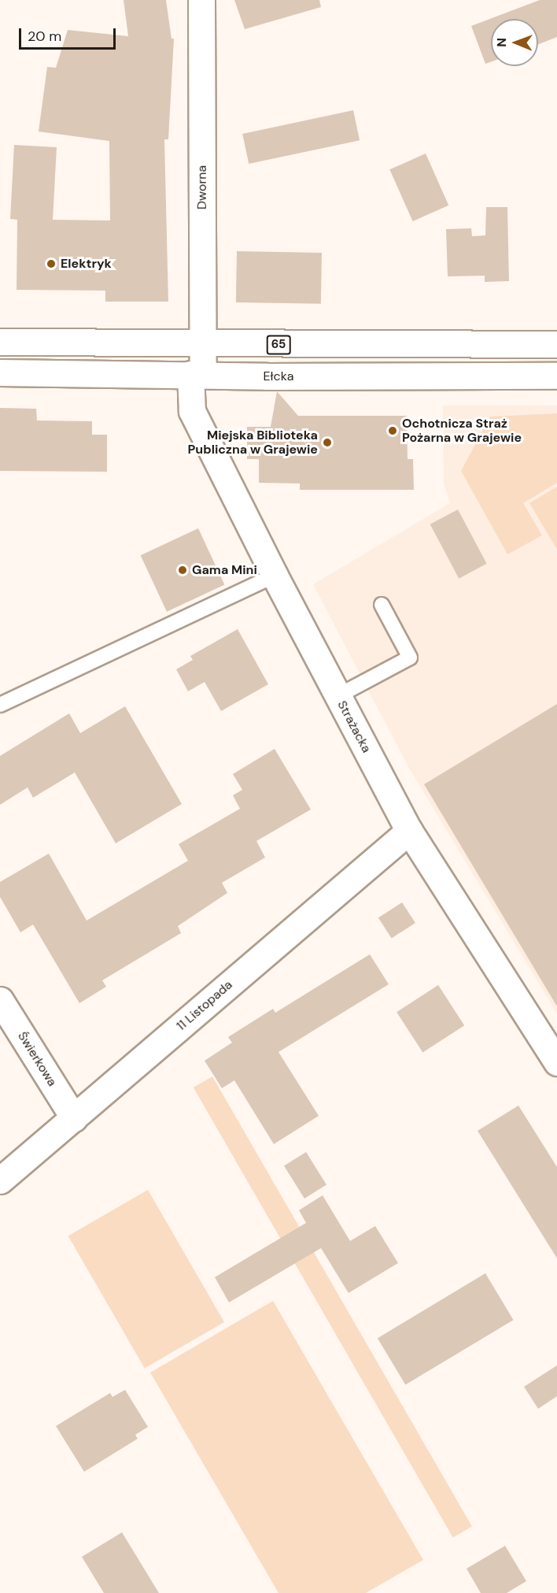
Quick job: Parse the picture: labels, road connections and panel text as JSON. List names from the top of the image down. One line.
{"streets":{"street":["Dworna","65","Ełcka","Strażacka","11 Listopada","Świerkowa"]},"crossings":[["Dworna","65"],["Dworna","Ełcka"],["Dworna","Strażacka"],["Ełcka","Strażacka"],["Strażacka","11 Listopada"],["11 Listopada","Świerkowa"]],"places":["Elektryk","Ochotnicza Straż Pożarna w Grajewie","Miejska Biblioteka Publiczna w Grajewie","Gama Mini"],"scale_bar":"20 m","north":"left"}
